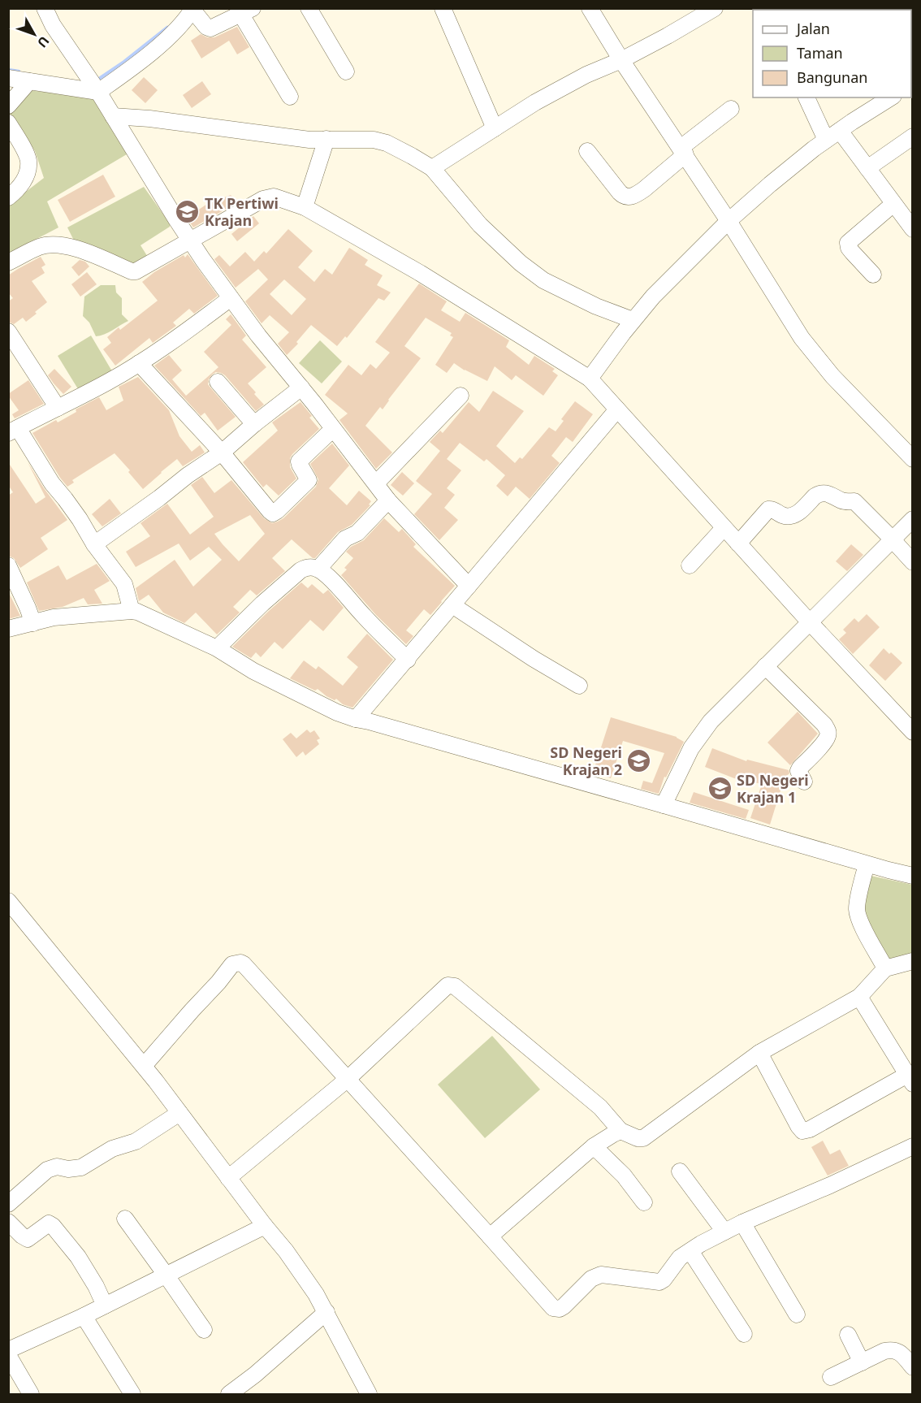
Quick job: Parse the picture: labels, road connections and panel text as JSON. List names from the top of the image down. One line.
{"places":{"school or university":["TK Pertiwi Krajan","SD Negeri Krajan 2","SD Negeri Krajan 1"]},"legend":["Jalan","Taman","Bangunan"],"north":"bottom right"}
